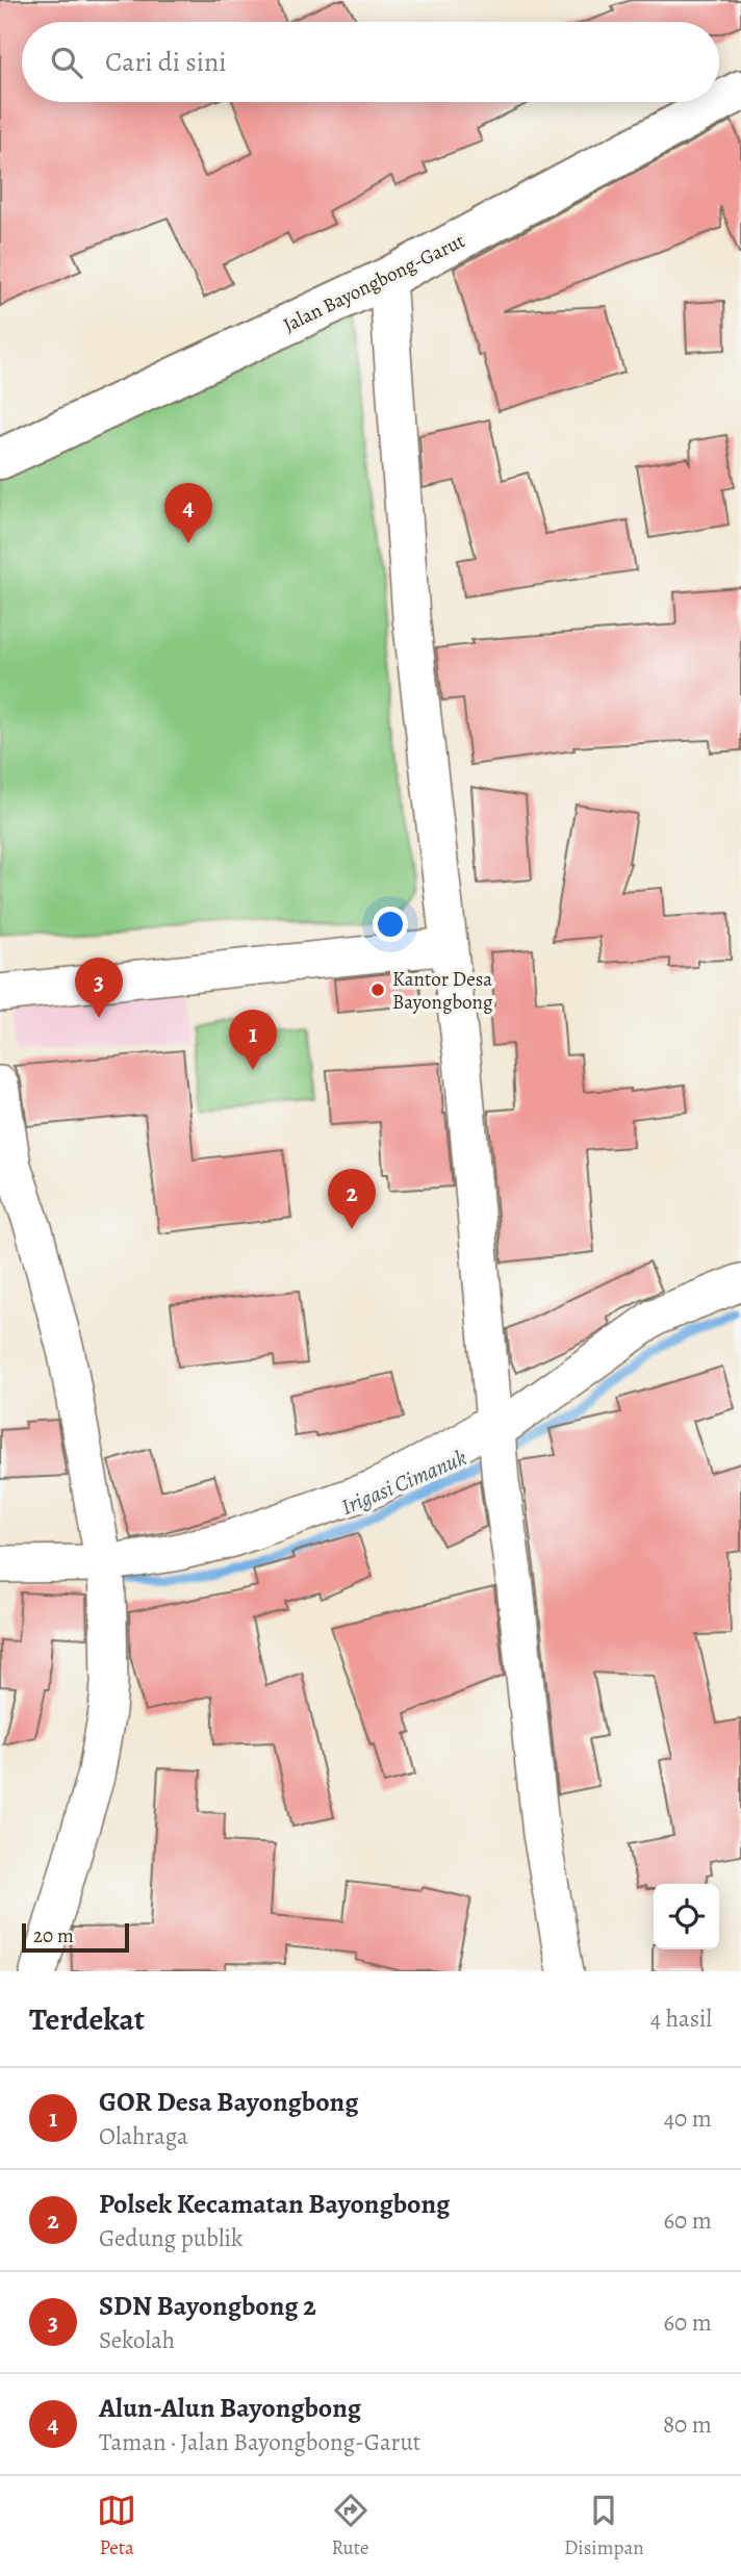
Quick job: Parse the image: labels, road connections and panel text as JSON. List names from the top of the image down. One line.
{"streets":{"main road":["Jalan Bayongbong-Garut"]},"water":["Irigasi Cimanuk"],"places":["Kantor Desa Bayongbong"],"scale_bar":"20 m","page":{"search":"Cari di sini","pins":["4","3","1","2"],"scale":"20 m","heading":["Terdekat","4 hasil"],"list":[{"mark":"1","name":"GOR Desa Bayongbong","note":"Olahraga","value":"40 m"},{"mark":"2","name":"Polsek Kecamatan Bayongbong","note":"Gedung publik","value":"60 m"},{"mark":"3","name":"SDN Bayongbong 2","note":"Sekolah","value":"60 m"},{"mark":"4","name":"Alun-Alun Bayongbong","note":"Taman · Jalan Bayongbong-Garut","value":"80 m"}],"nav":["Peta","Rute","Disimpan"]}}
